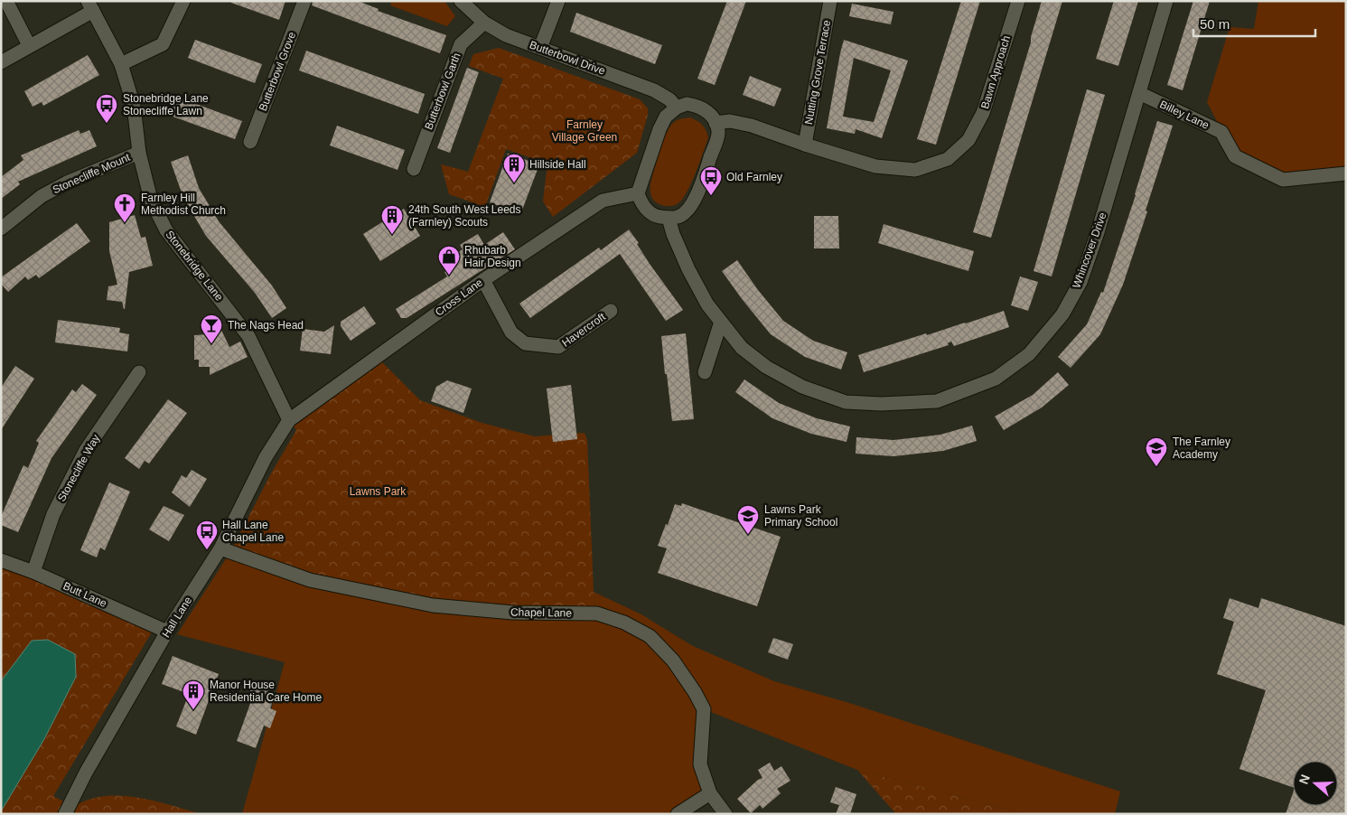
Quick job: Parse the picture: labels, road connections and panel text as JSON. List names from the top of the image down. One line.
{"streets":{"street":["Butterbowl Drive","Butterbowl Grove","Nutting Grove Terrace","Bawn Approach","Butterbowl Garth","Billey Lane","Stonecliffe Mount","Whincover Drive","Stonebridge Lane","Cross Lane","Havercroft","Stonecliffe Way","Butt Lane","Chapel Lane","Hall Lane"]},"crossings":[["Butterbowl Drive","Butterbowl Garth"],["Nutting Grove Terrace","Bawn Approach"],["Billey Lane","Whincover Drive"],["Stonecliffe Mount","Stonebridge Lane"],["Stonebridge Lane","Cross Lane"],["Stonebridge Lane","Hall Lane"],["Cross Lane","Havercroft"],["Cross Lane","Hall Lane"],["Stonecliffe Way","Butt Lane"],["Butt Lane","Hall Lane"],["Chapel Lane","Hall Lane"]],"parks":["Farnley Village Green","Lawns Park"],"places":{"bus stop":["Stonebridge Lane Stonecliffe Lawn","Old Farnley","Hall Lane Chapel Lane"],"building":["Hillside Hall","24th South West Leeds (Farnley) Scouts","Manor House Residential Care Home"],"church":["Farnley Hill Methodist Church"],"shop":["Rhubarb Hair Design"],"bar":["The Nags Head"],"school or university":["The Farnley Academy","Lawns Park Primary School"]},"scale_bar":"50 m","north":"left"}
